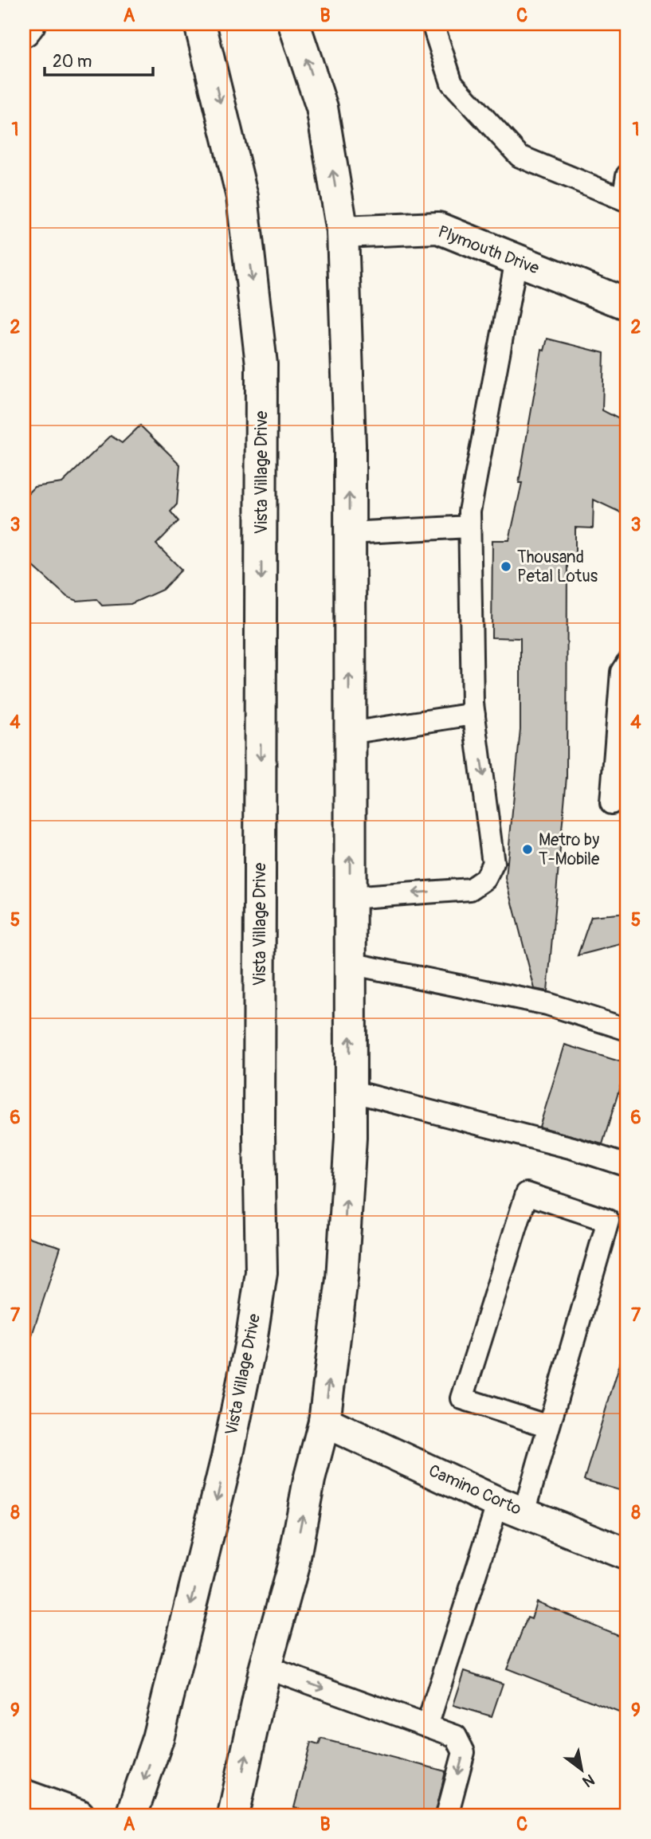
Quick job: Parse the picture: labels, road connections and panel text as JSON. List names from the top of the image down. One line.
{"streets":{"main road":["Plymouth Drive","Vista Village Drive","Camino Corto"]},"places":["Thousand Petal Lotus","Metro by T-Mobile"],"scale_bar":"20 m","north":"bottom right","grid":{"columns":["A","B","C"],"rows":["1","2","3","4","5","6","7","8","9"]}}
